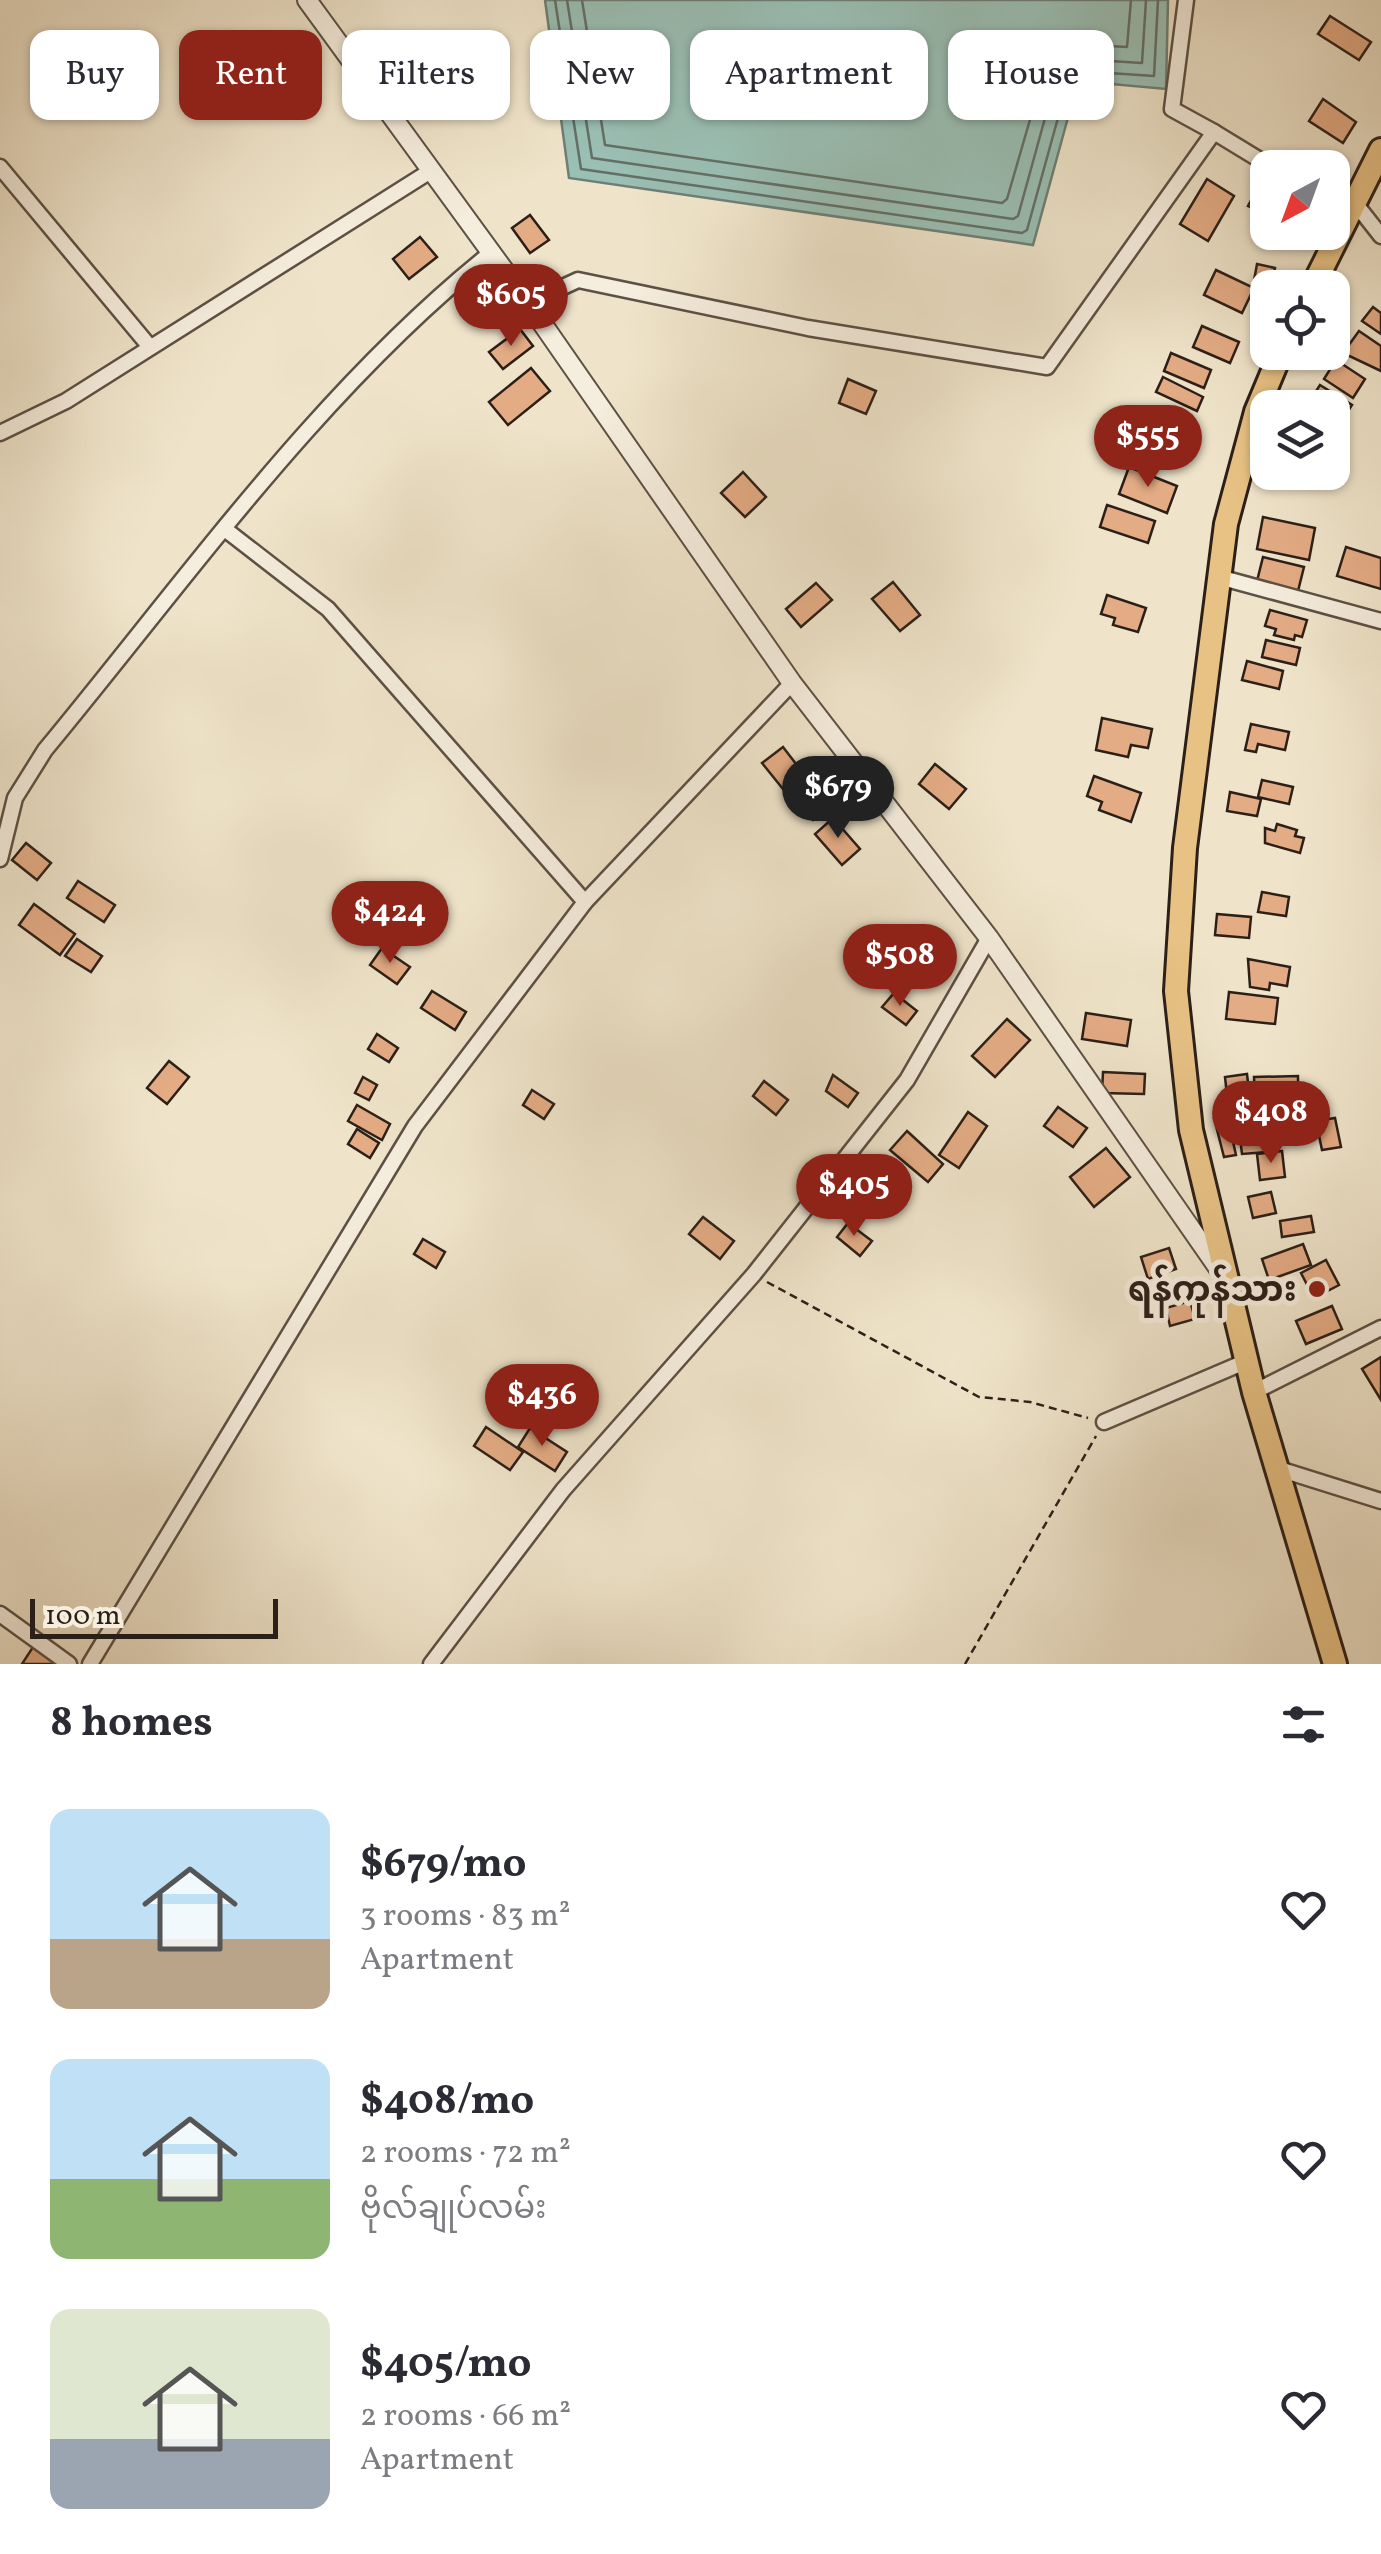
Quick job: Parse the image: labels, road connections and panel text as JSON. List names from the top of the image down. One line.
{"places":["ရန်ကုန်သား"],"scale_bar":"100 m","north":"bottom left","page":{"chip":["Buy","Rent","Filters","New","Apartment","House"],"price":["$605","$555","$679","$424","$508","$408","$405","$436"],"scale":"100 m","heading":"8 homes","list":[{"name":"$679/mo","note":"3 rooms · 83 m² · Apartment"},{"name":"$408/mo","note":"2 rooms · 72 m² · ဗိုလ်ချုပ်လမ်း"},{"name":"$405/mo","note":"2 rooms · 66 m² · Apartment"}]}}
